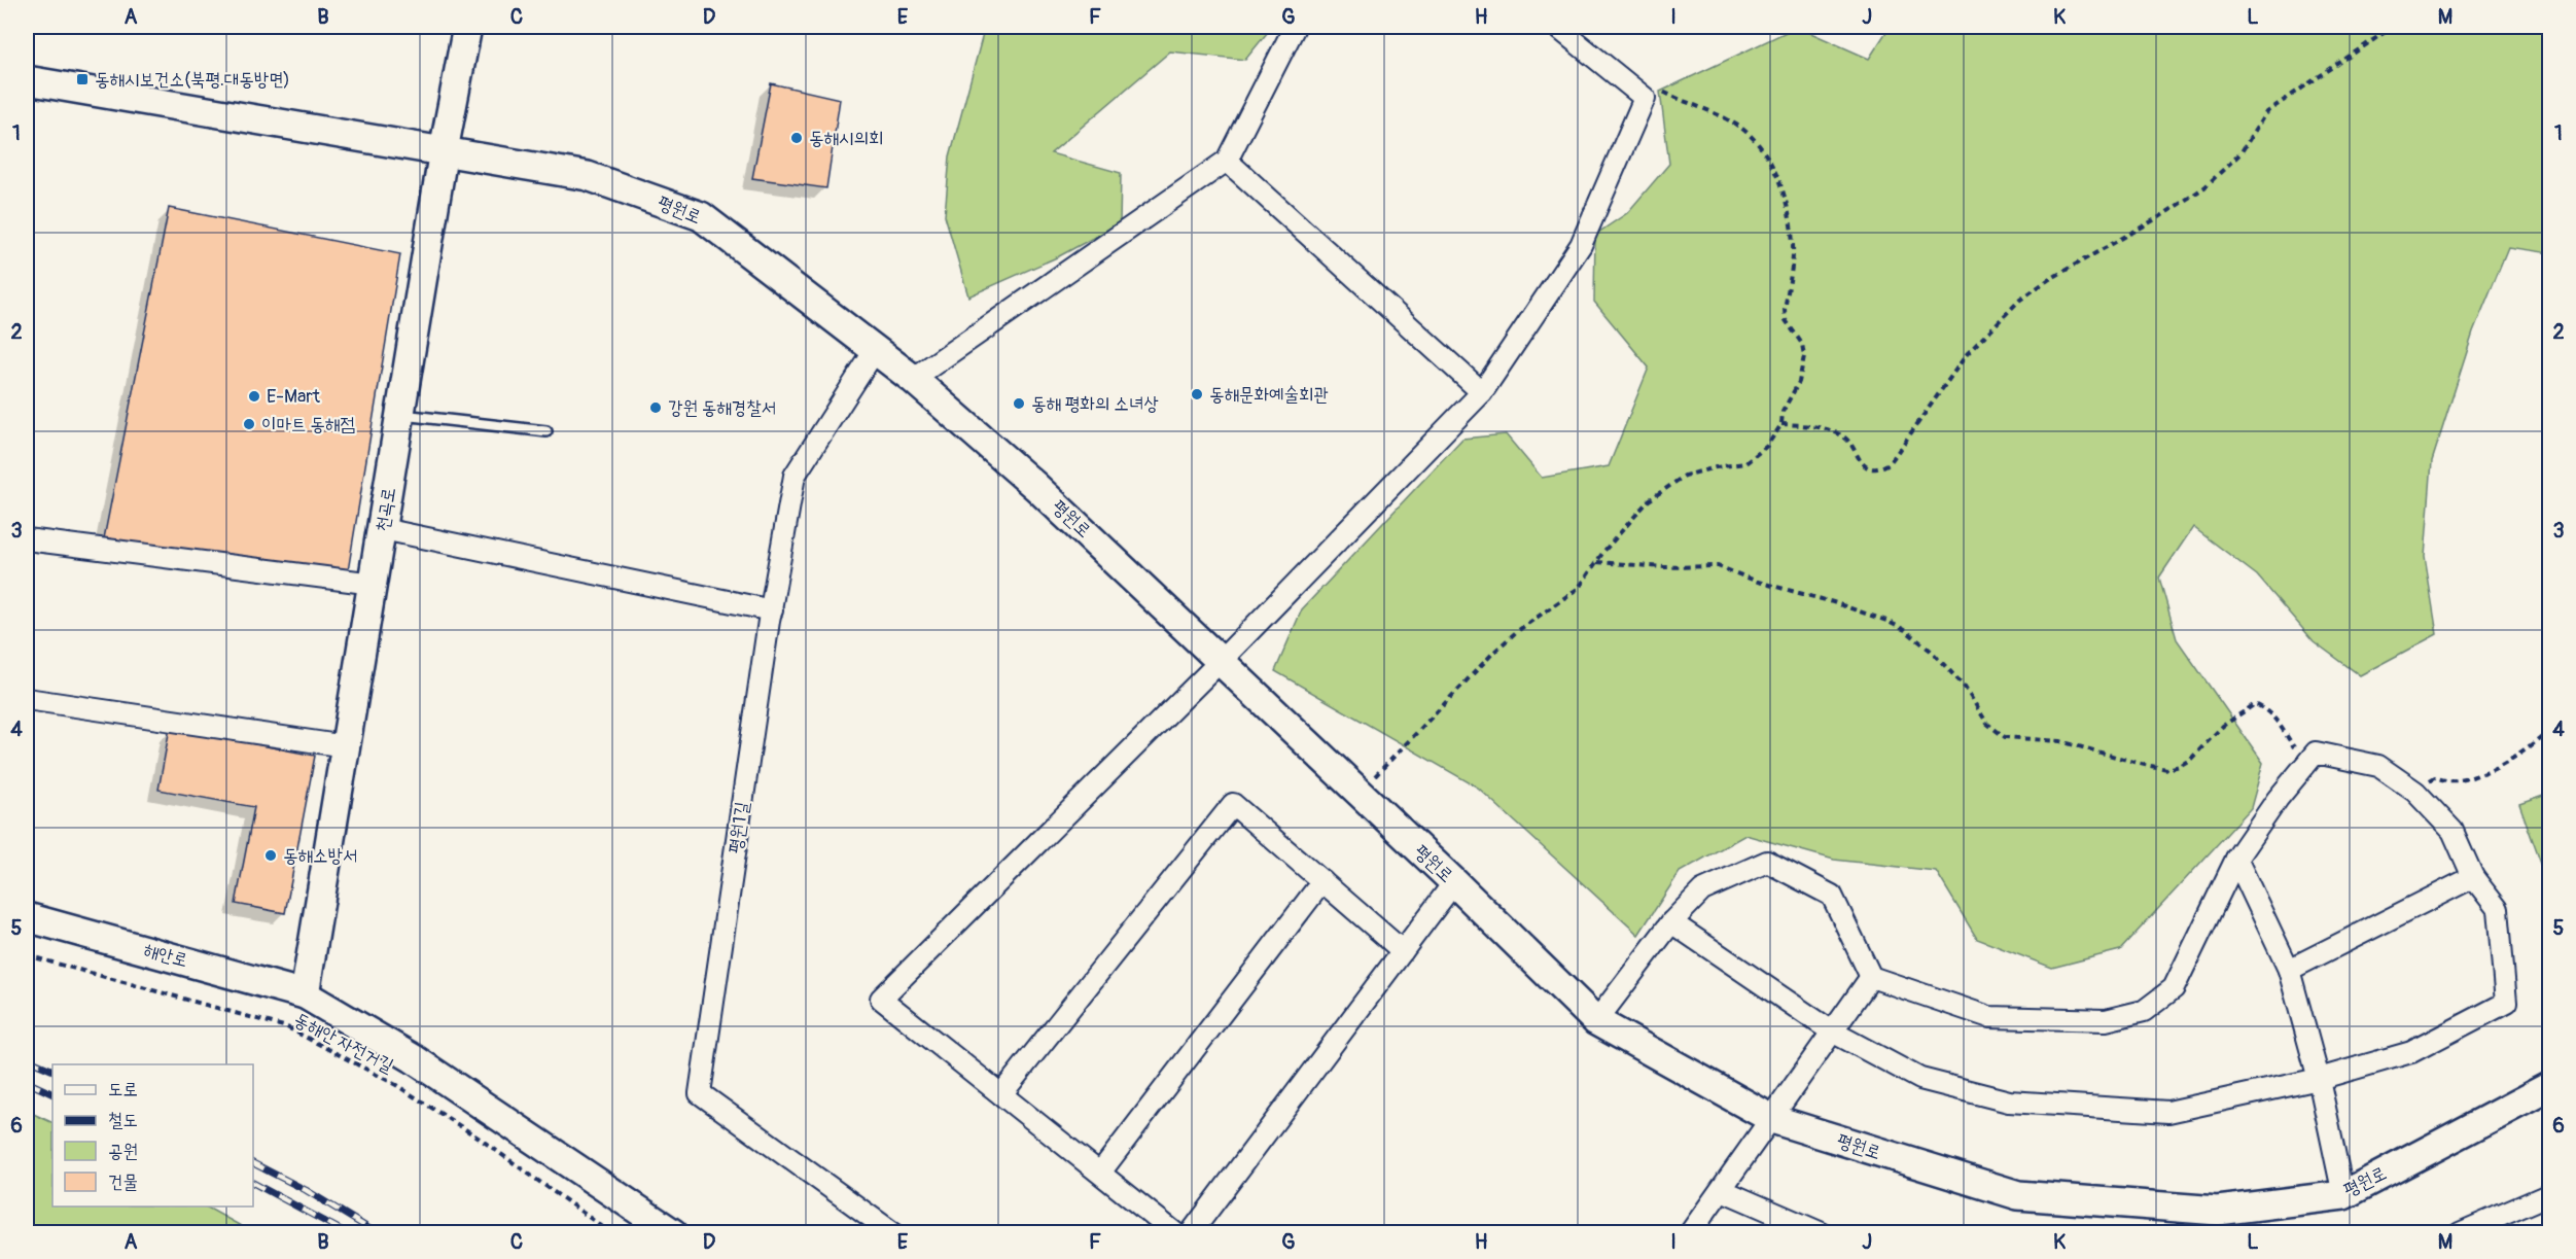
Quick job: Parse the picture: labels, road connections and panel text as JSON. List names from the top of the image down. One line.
{"streets":{"street":["평원로","천곡로","평원1길","해안로"],"path":["동해안 자전거길"]},"crossings":[["평원로","천곡로"],["평원로","평원1길"],["천곡로","해안로"]],"places":{"transit":["동해시보건소(북평.대동방면)"],"other":["동해시의회","동해문화예술회관","E-Mart","동해 평화의 소녀상","강원 동해경찰서","이마트 동해점","동해소방서"]},"legend":["도로","철도","공원","건물"],"grid":{"columns":["A","B","C","D","E","F","G","H","I","J","K","L","M"],"rows":["1","2","3","4","5","6"]}}
